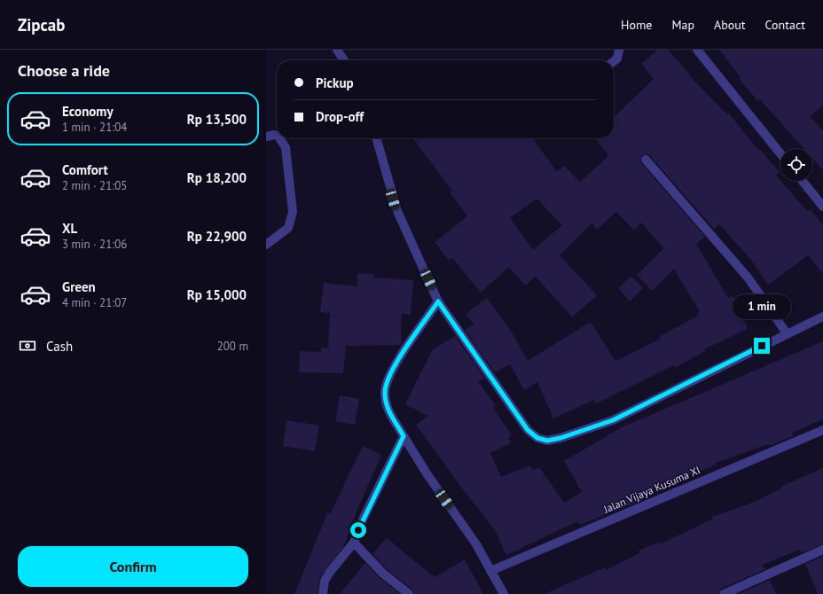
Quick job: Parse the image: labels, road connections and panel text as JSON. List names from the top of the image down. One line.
{"streets":{"street":["Jalan Vijaya Kusuma XI"]},"page":{"header":"Zipcab","nav":["Home","Map","About","Contact"],"heading":"Choose a ride","banner":["Pickup","Drop-off"],"list":[{"name":"Economy","note":"1 min · 21:04","value":"Rp 13,500"},{"name":"Comfort","note":"2 min · 21:05","value":"Rp 18,200"},{"name":"XL","note":"3 min · 21:06","value":"Rp 22,900"},{"name":"Green","note":"4 min · 21:07","value":"Rp 15,000"}],"bubble":"1 min","pay":["Cash","200 m"],"buttons":"Confirm"}}
